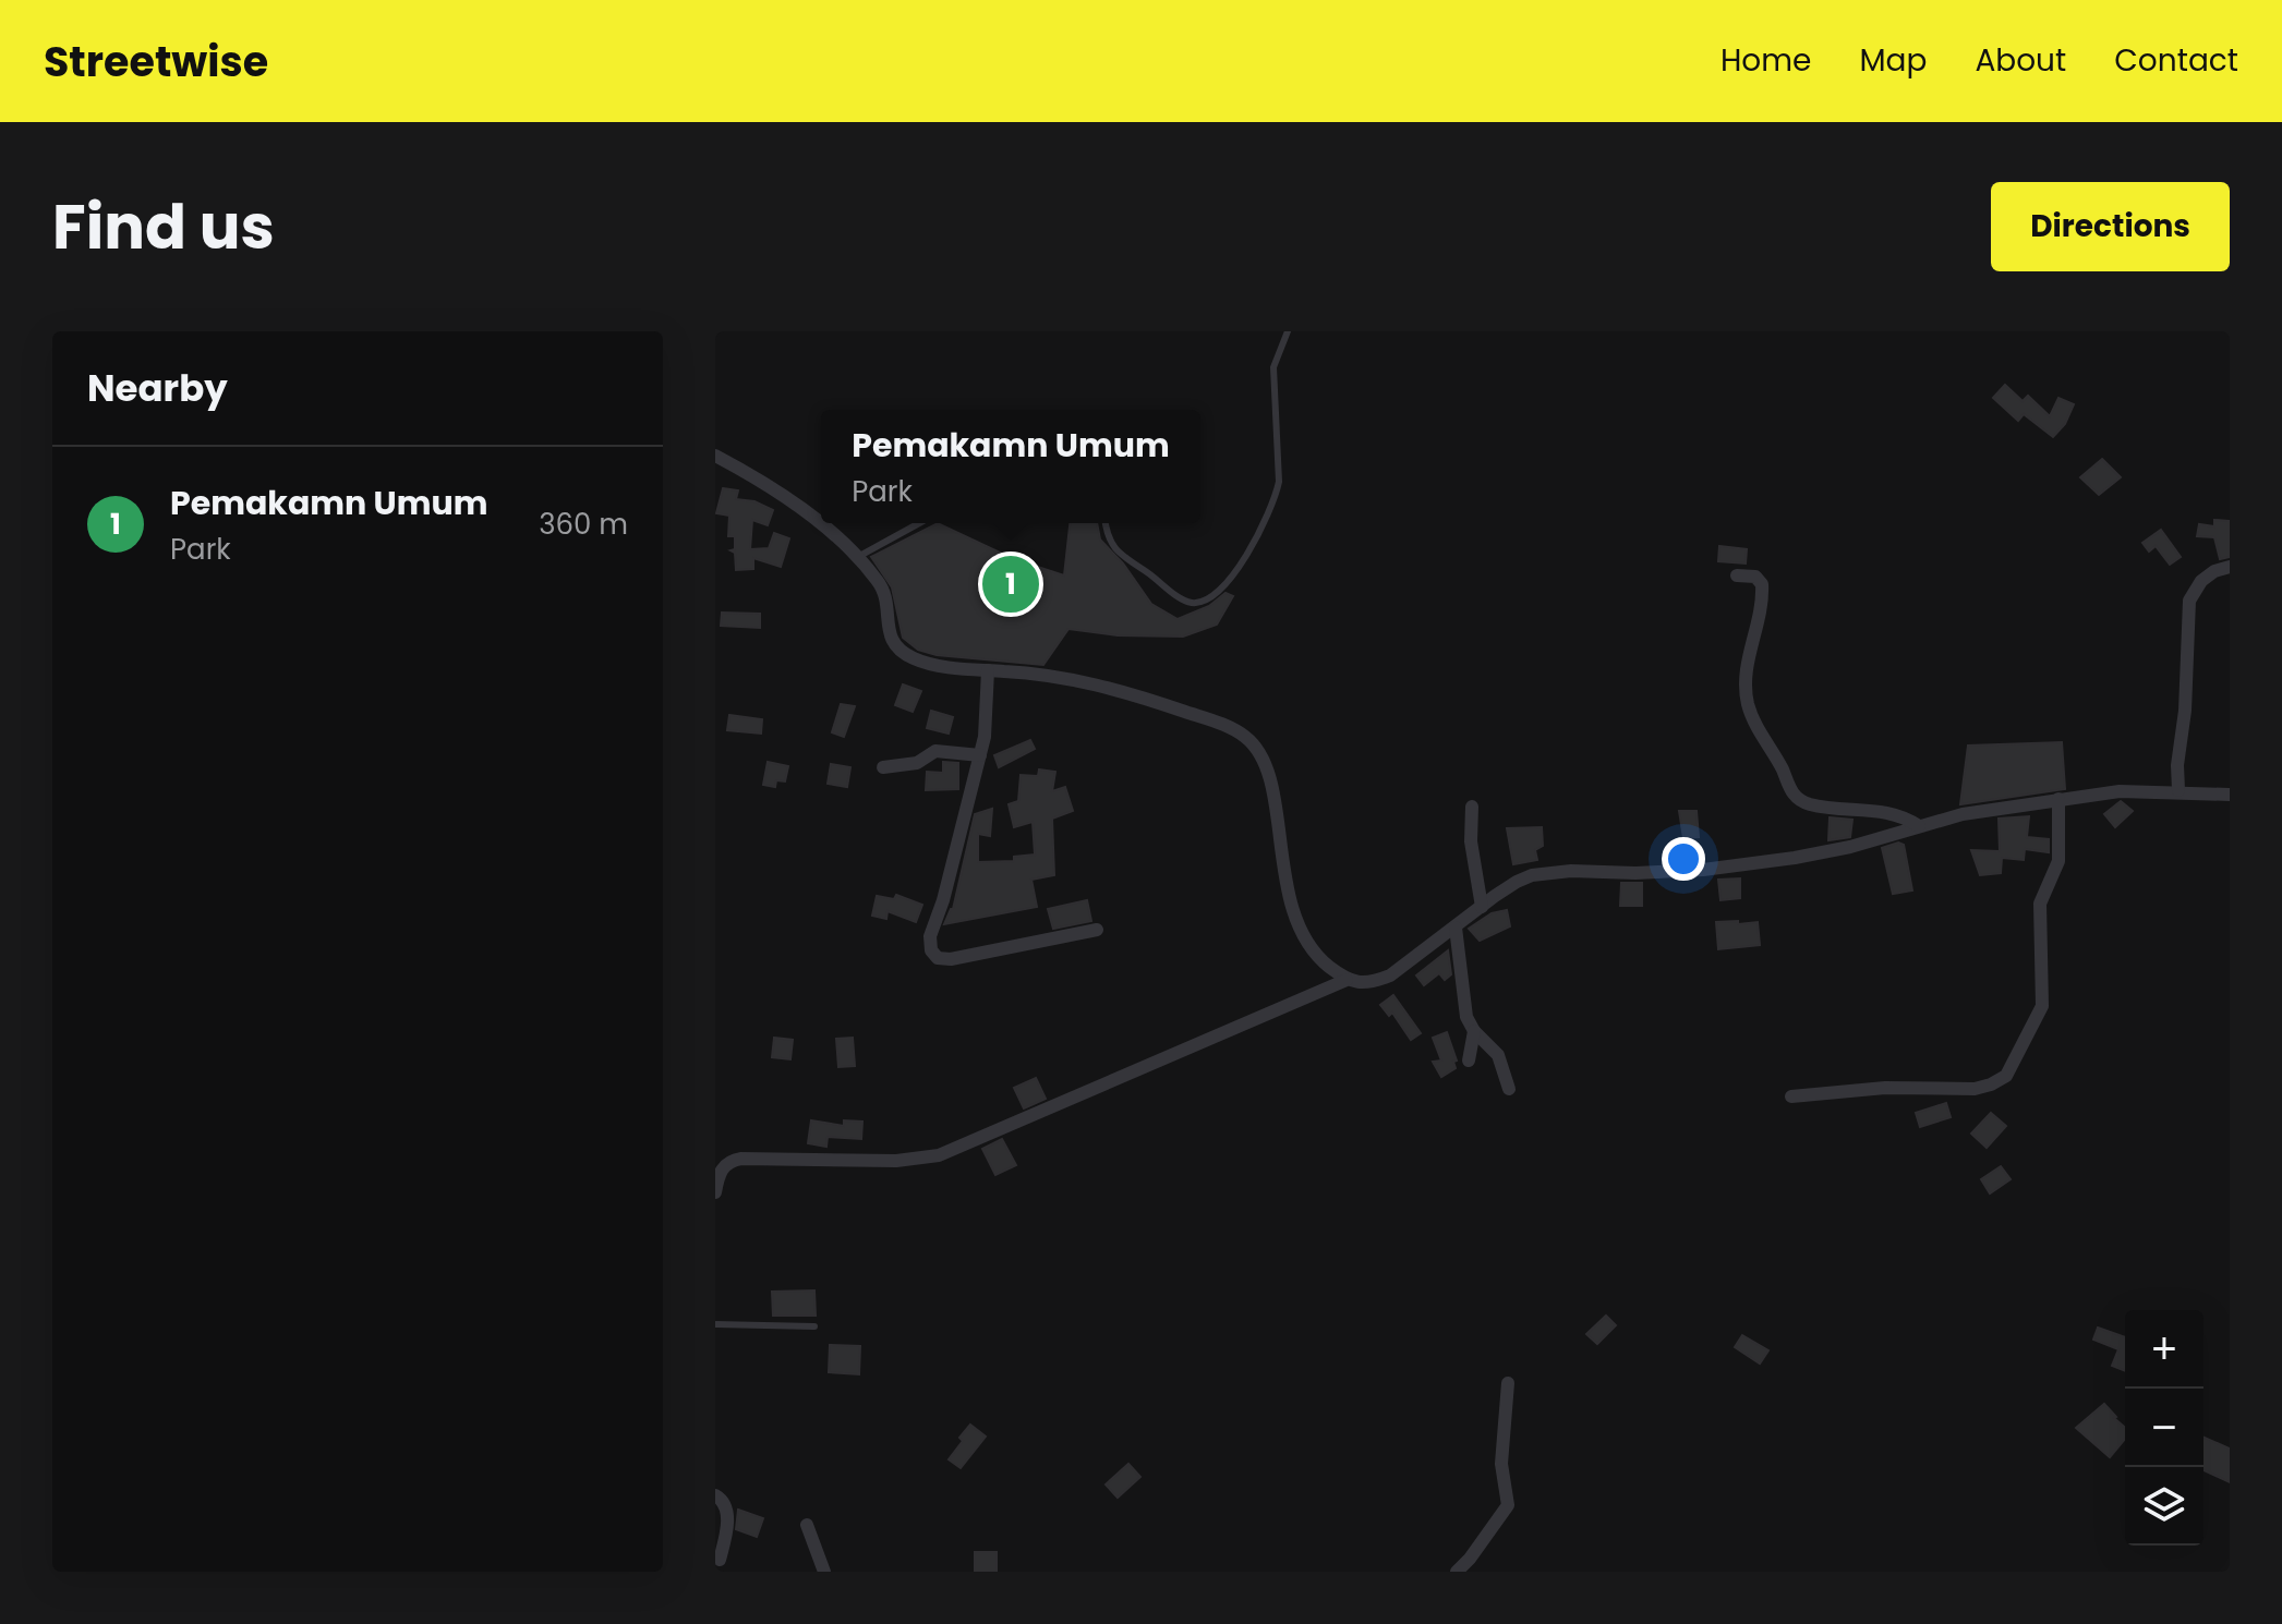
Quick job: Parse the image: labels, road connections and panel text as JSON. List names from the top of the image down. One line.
{"page":{"header":"Streetwise","nav":["Home","Map","About","Contact"],"title":"Find us","buttons":"Directions","heading":"Nearby","popup":["Pemakamn Umum","Park"],"list":[{"mark":"1","name":"Pemakamn Umum","note":"Park","value":"360 m"}],"pins":"1","map_buttons":["+","−"]}}
